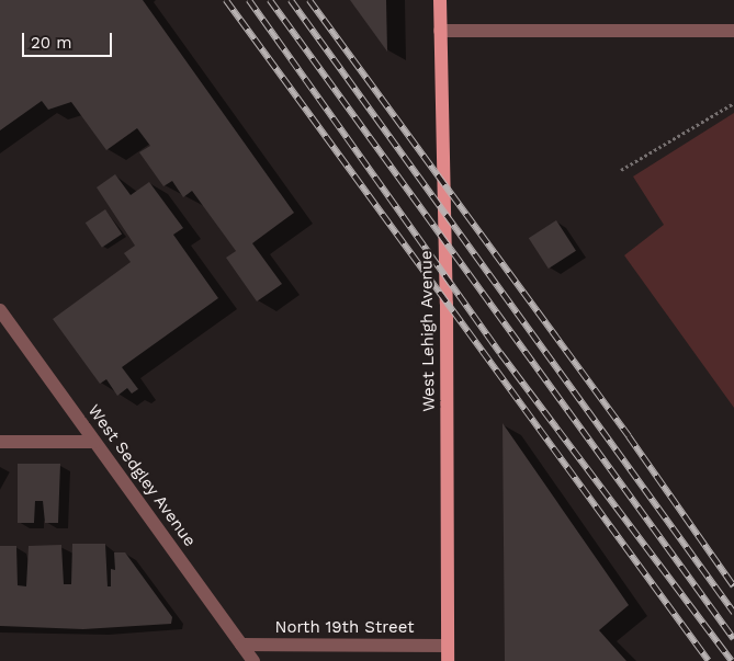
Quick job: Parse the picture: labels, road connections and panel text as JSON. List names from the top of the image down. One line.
{"streets":{"main road":["West Lehigh Avenue"],"street":["West Sedgley Avenue","North 19th Street"]},"crossings":[["West Lehigh Avenue","North 19th Street"],["West Sedgley Avenue","North 19th Street"]],"scale_bar":"20 m"}
